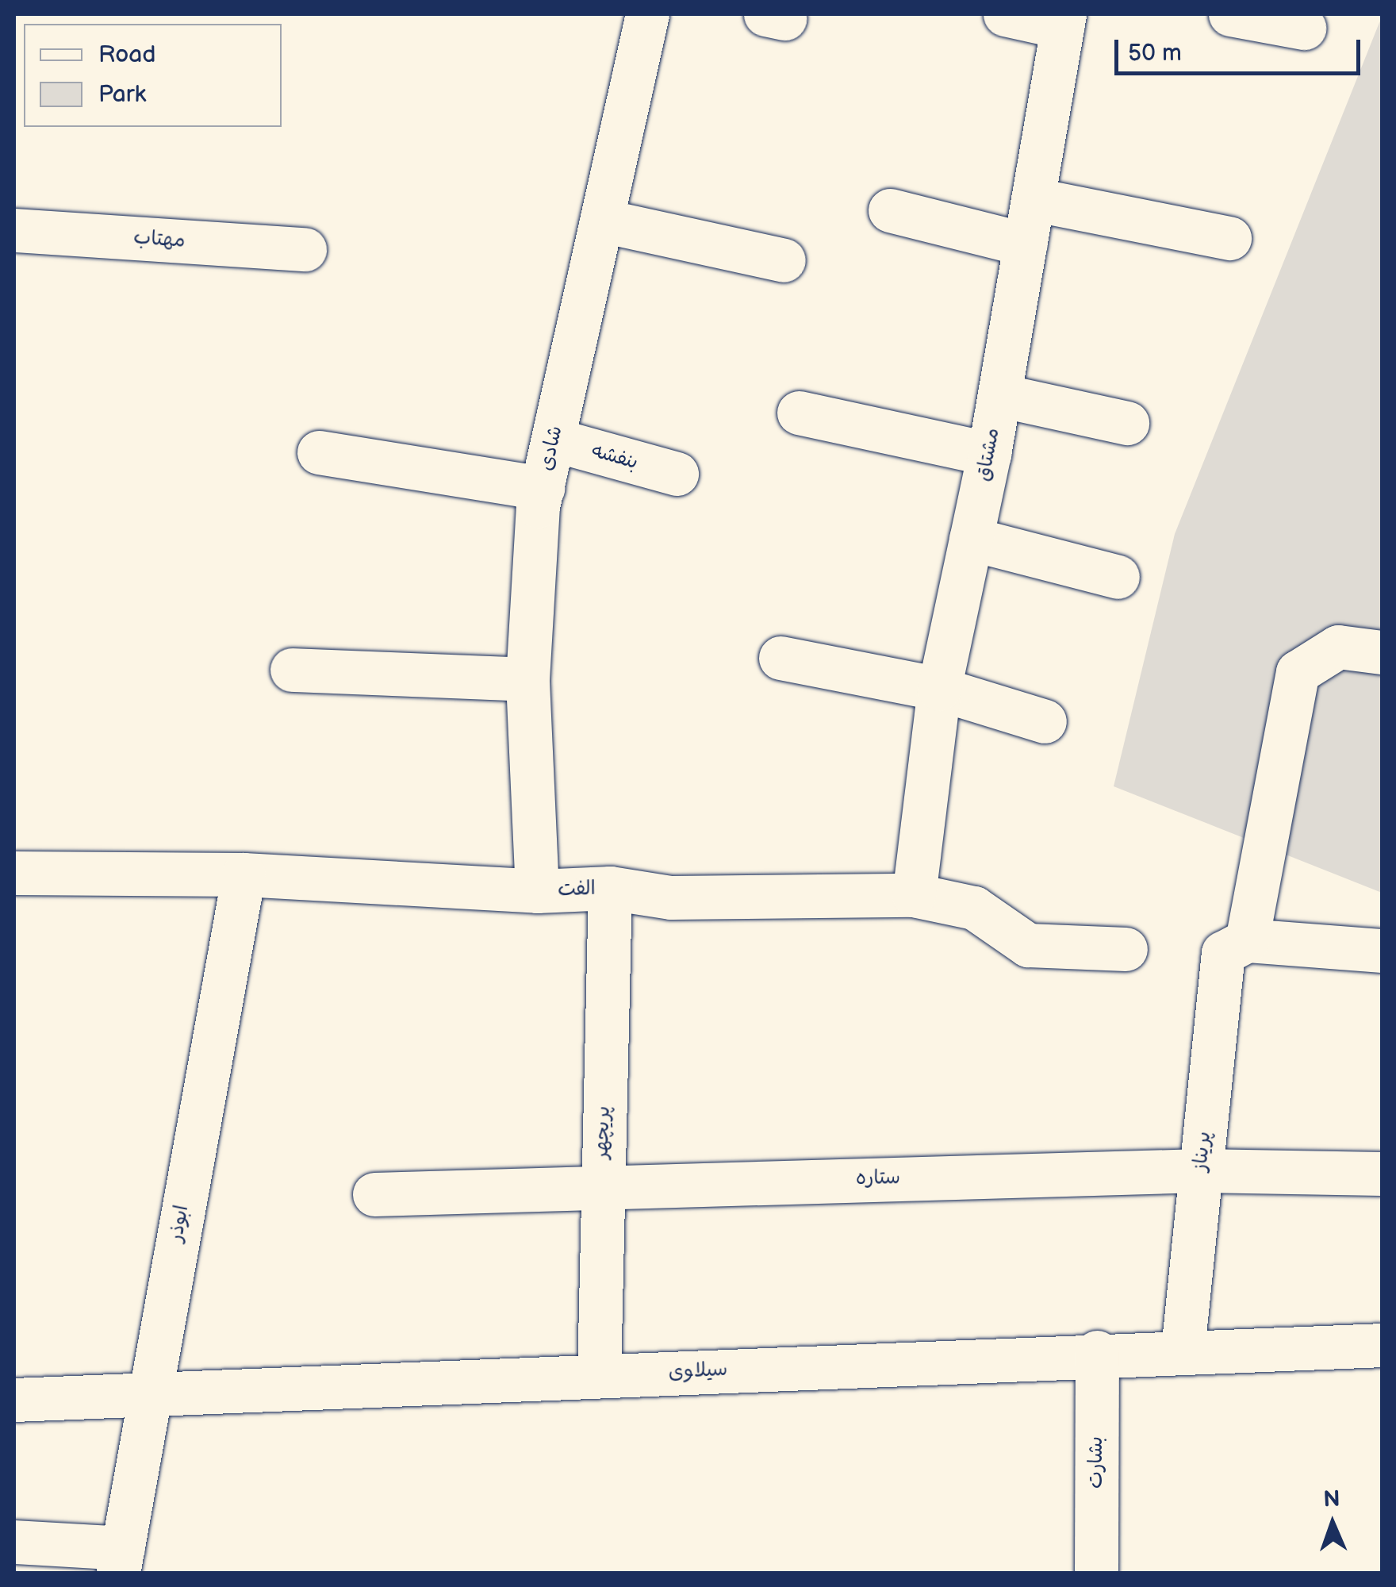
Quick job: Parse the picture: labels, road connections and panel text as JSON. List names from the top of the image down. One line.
{"streets":{"street":["مهتاب","شادی","مشتاق","بنفشه","الفت","پریچهر","پریناز","ستاره","ابوذر","سیلاوی","بشارت"]},"crossings":[["شادی","بنفشه"],["شادی","الفت"],["مشتاق","الفت"],["الفت","پریچهر"],["الفت","ابوذر"],["پریچهر","ستاره"],["پریچهر","سیلاوی"],["پریناز","ستاره"],["پریناز","سیلاوی"],["ابوذر","سیلاوی"],["سیلاوی","بشارت"]],"legend":["Road","Park"],"scale_bar":"50 m","north":"top"}
